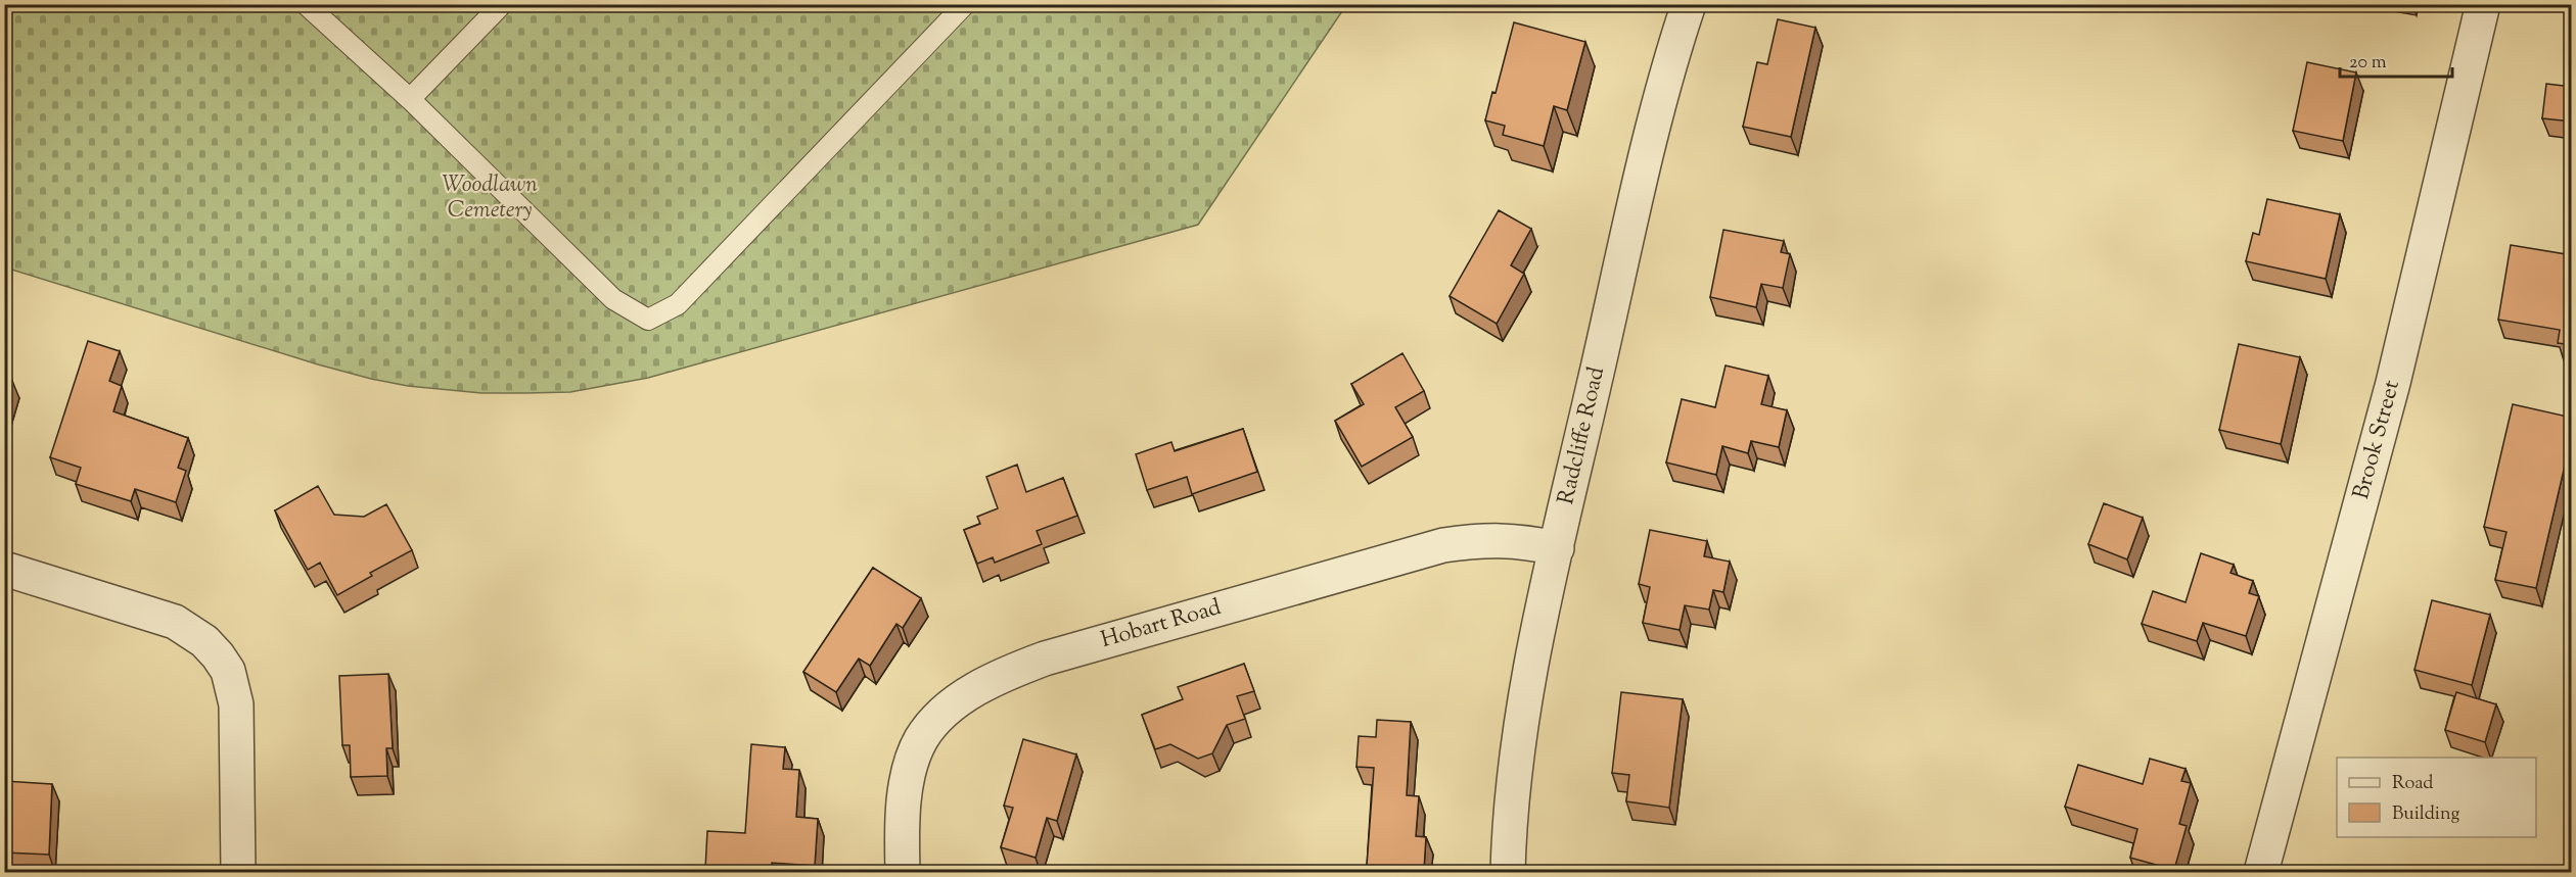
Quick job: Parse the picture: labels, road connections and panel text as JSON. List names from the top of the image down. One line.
{"streets":{"street":["Radcliffe Road","Brook Street","Hobart Road"]},"crossings":[["Radcliffe Road","Hobart Road"]],"parks":["Woodlawn Cemetery"],"legend":["Road","Building"],"scale_bar":"20 m"}
